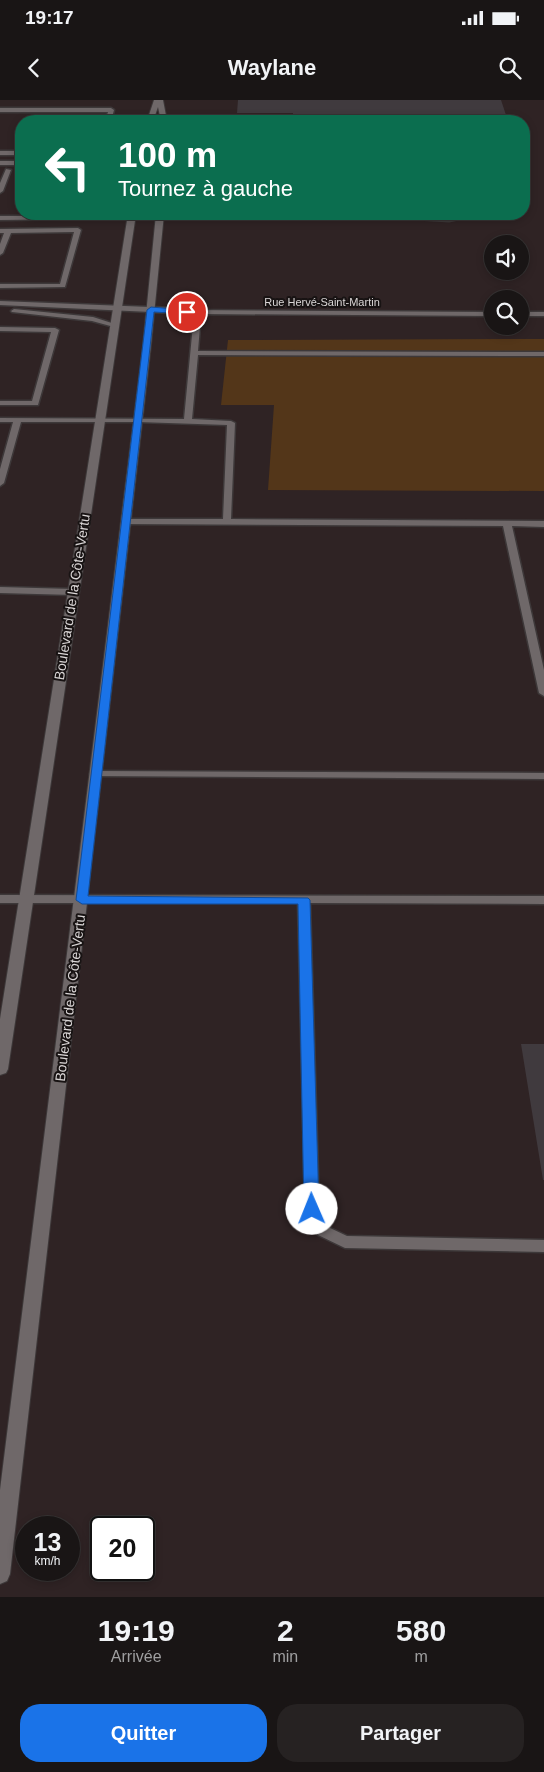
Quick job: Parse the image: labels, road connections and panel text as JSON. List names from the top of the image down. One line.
{"streets":{"street":["Boulevard de la Côte-Vertu"],"lane":["Rue Hervé-Saint-Martin"]},"crossings":[["Rue Hervé-Saint-Martin","Boulevard de la Côte-Vertu"]],"page":{"status":"19:17","header":"Waylane","turn":["100 m","Tournez à gauche"],"speed":"13 km/h","limit":"20","eta":["19:19","Arrivée","2","min","580","m"],"buttons":["Quitter","Partager"]}}
